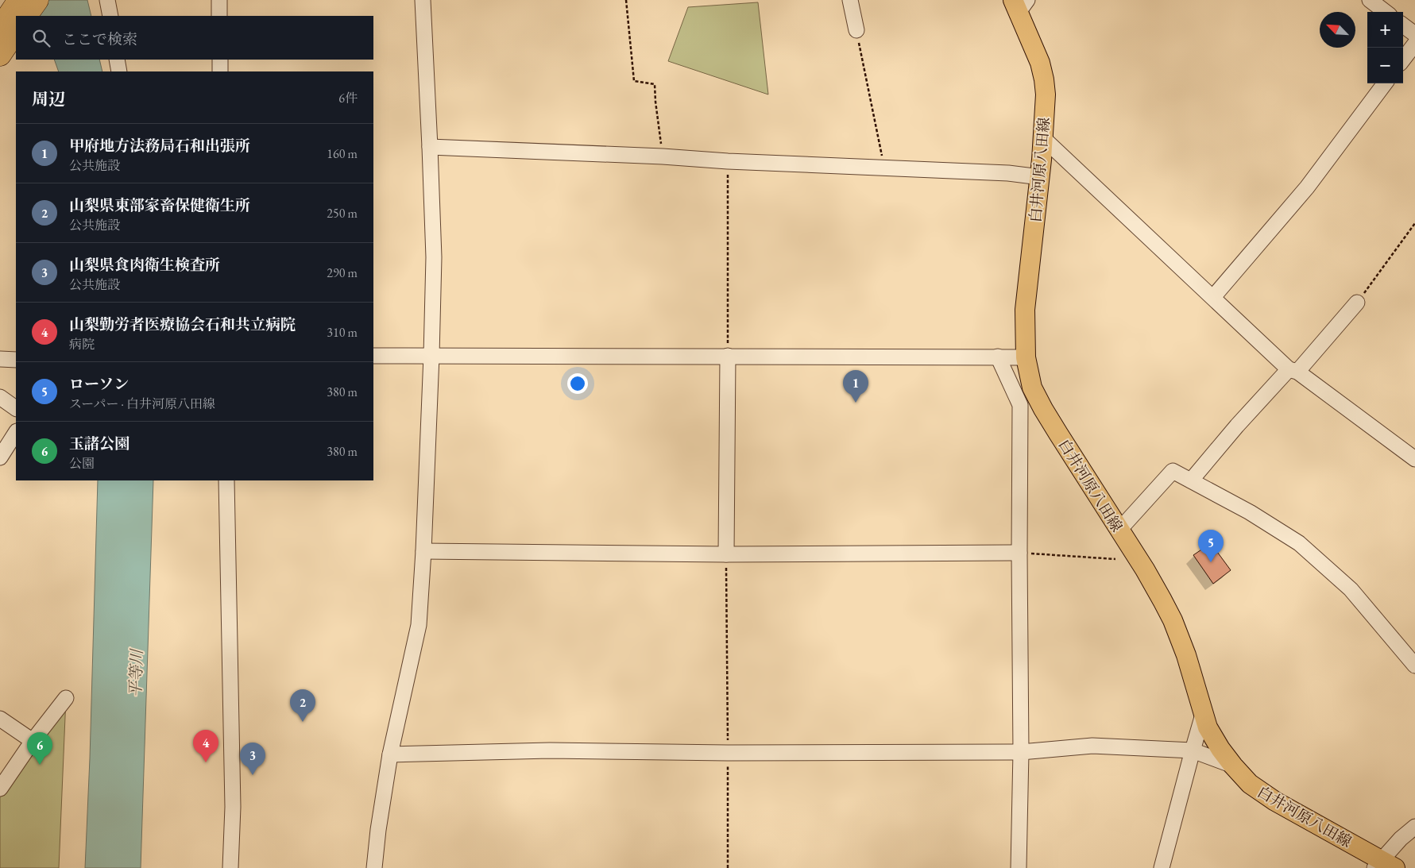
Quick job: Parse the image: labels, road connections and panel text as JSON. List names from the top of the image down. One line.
{"streets":{"main road":["白井河原八田線"]},"water":["平等川"],"north":"top left","page":{"map_buttons":["+","−"],"search":"ここで検索","heading":["周辺","6件"],"list":[{"mark":"1","name":"甲府地方法務局石和出張所","note":"公共施設","value":"160 m"},{"mark":"2","name":"山梨県東部家畜保健衛生所","note":"公共施設","value":"250 m"},{"mark":"3","name":"山梨県食肉衛生検査所","note":"公共施設","value":"290 m"},{"mark":"4","name":"山梨勤労者医療協会石和共立病院","note":"病院","value":"310 m"},{"mark":"5","name":"ローソン","note":"スーパー · 白井河原八田線","value":"380 m"},{"mark":"6","name":"玉諸公園","note":"公園","value":"380 m"}],"pins":["1","5","2","4","6","3"]}}
